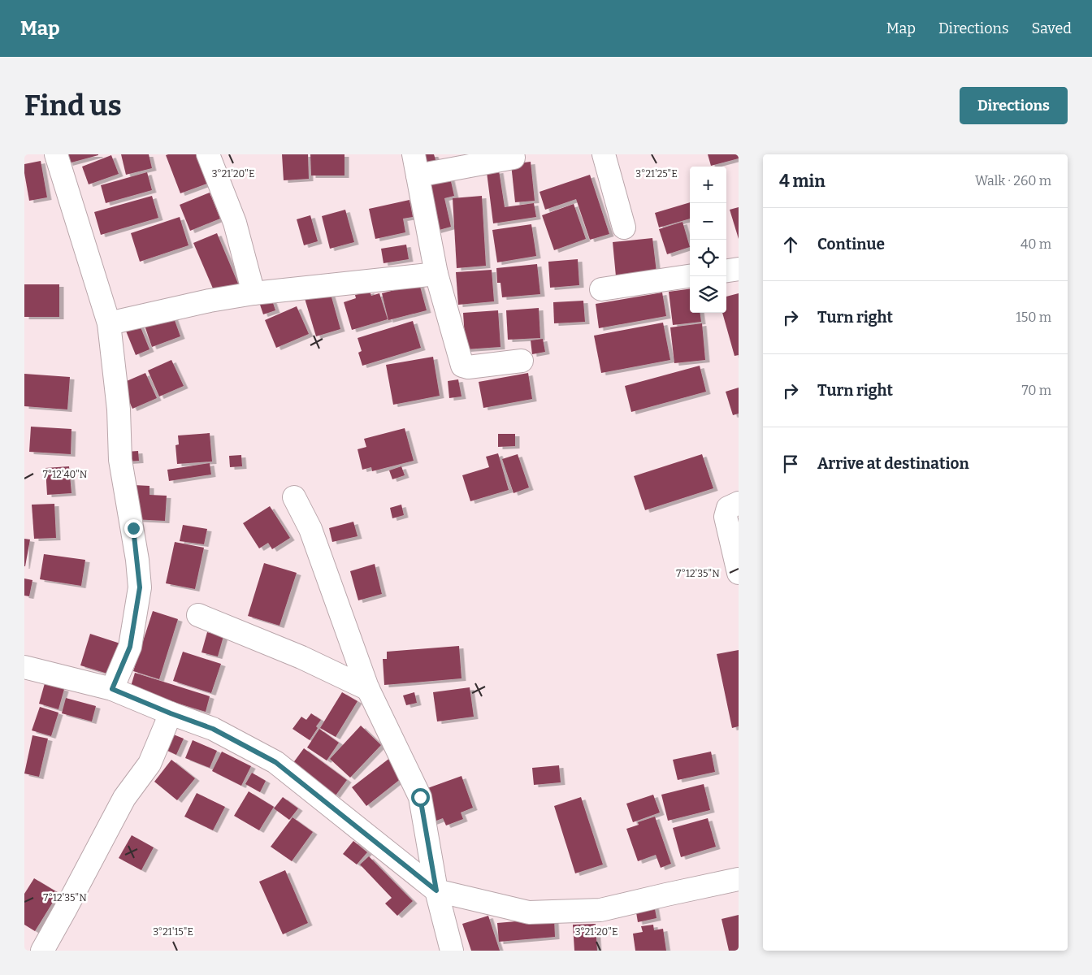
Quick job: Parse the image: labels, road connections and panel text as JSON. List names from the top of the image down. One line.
{"page":{"header":"Map","nav":["Map","Directions","Saved"],"buttons":"Directions","title":"Find us","heading":["4 min","Walk · 260 m"],"map_buttons":["+","−"],"list":[["Continue","40 m"],["Turn right","150 m"],["Turn right","70 m"],"Arrive at destination"]},"coordinates":["3°21'20\"E","3°21'25\"E","7°12'40\"N","7°12'35\"N","3°21'15\"E"]}
